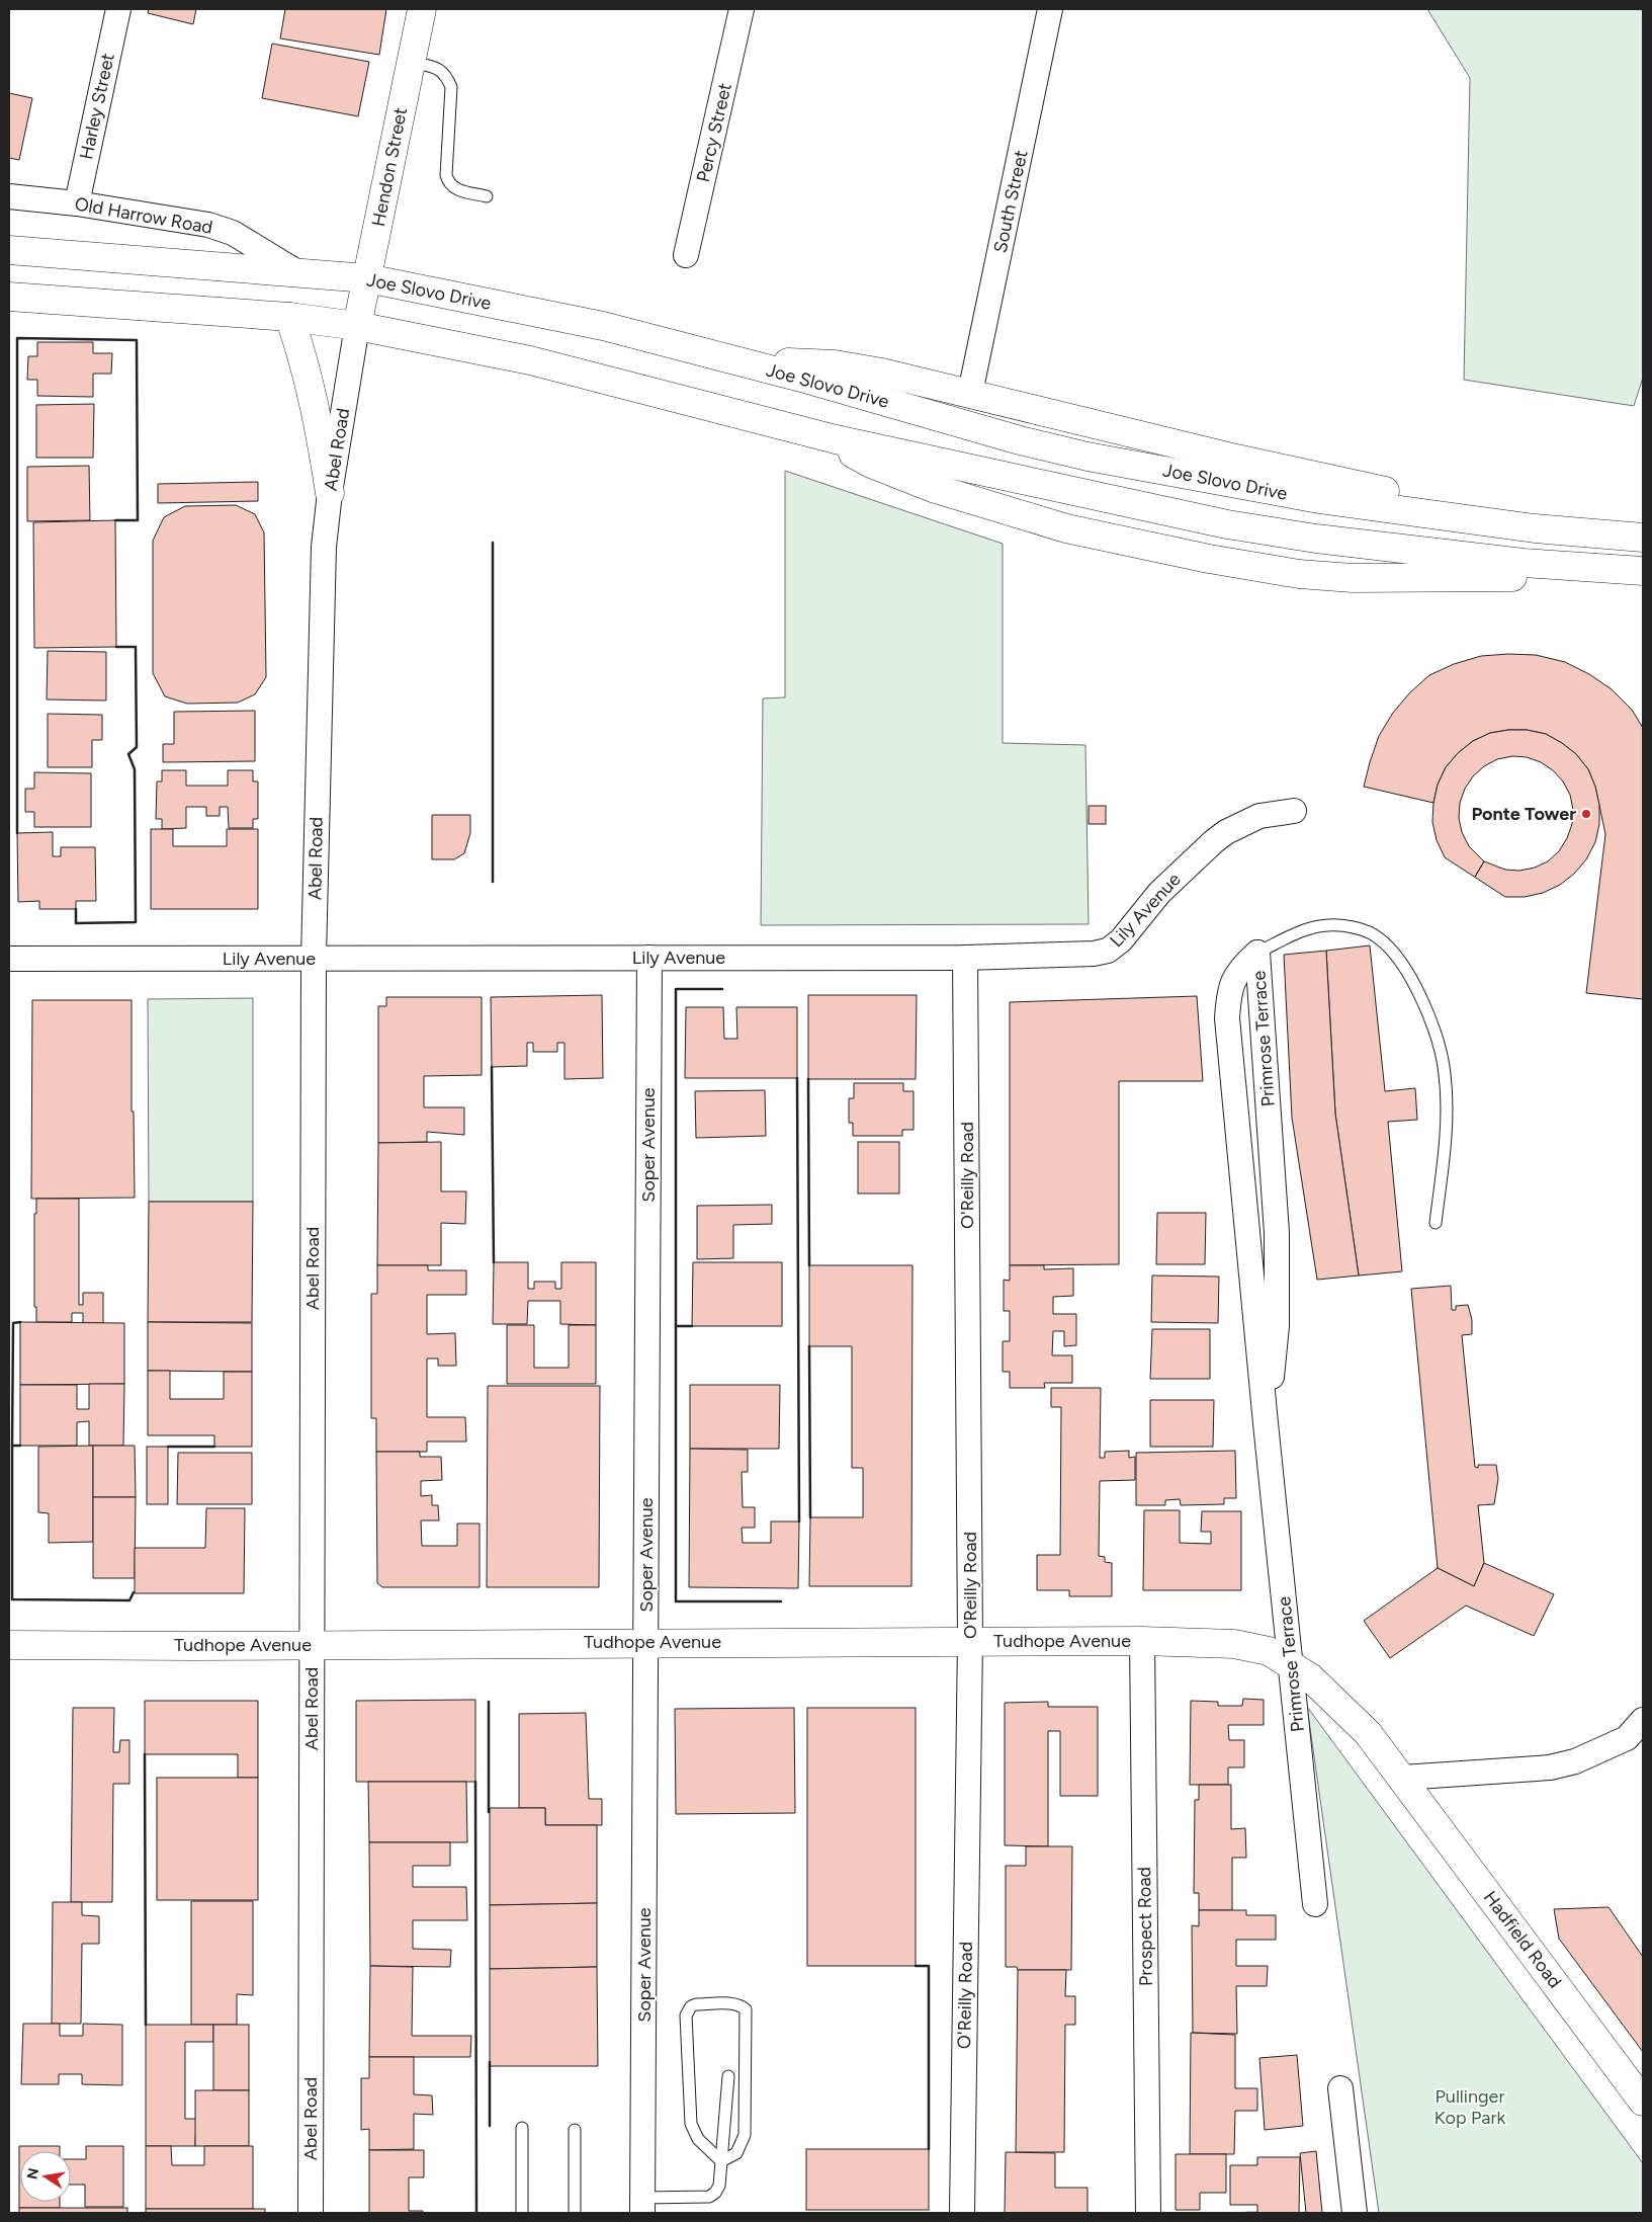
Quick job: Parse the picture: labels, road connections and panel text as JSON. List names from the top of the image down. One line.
{"streets":{"main road":["Hendon Street","Joe Slovo Drive","Tudhope Avenue","Hadfield Road"],"street":["Harley Street","Percy Street","South Street","Old Harrow Road","Abel Road","Lily Avenue","Primrose Terrace","Soper Avenue","O'Reilly Road","Prospect Road"]},"crossings":[["Harley Street","Old Harrow Road"],["Hendon Street","Joe Slovo Drive"],["Hendon Street","Abel Road"],["Old Harrow Road","Joe Slovo Drive"],["Abel Road","Lily Avenue"],["Abel Road","Tudhope Avenue"],["Lily Avenue","Soper Avenue"],["Lily Avenue","O'Reilly Road"],["Primrose Terrace","Tudhope Avenue"],["Primrose Terrace","Hadfield Road"],["Soper Avenue","Tudhope Avenue"],["O'Reilly Road","Tudhope Avenue"],["Tudhope Avenue","Prospect Road"],["Tudhope Avenue","Hadfield Road"]],"parks":["Pullinger Kop Park"],"places":["Ponte Tower"],"north":"left"}
